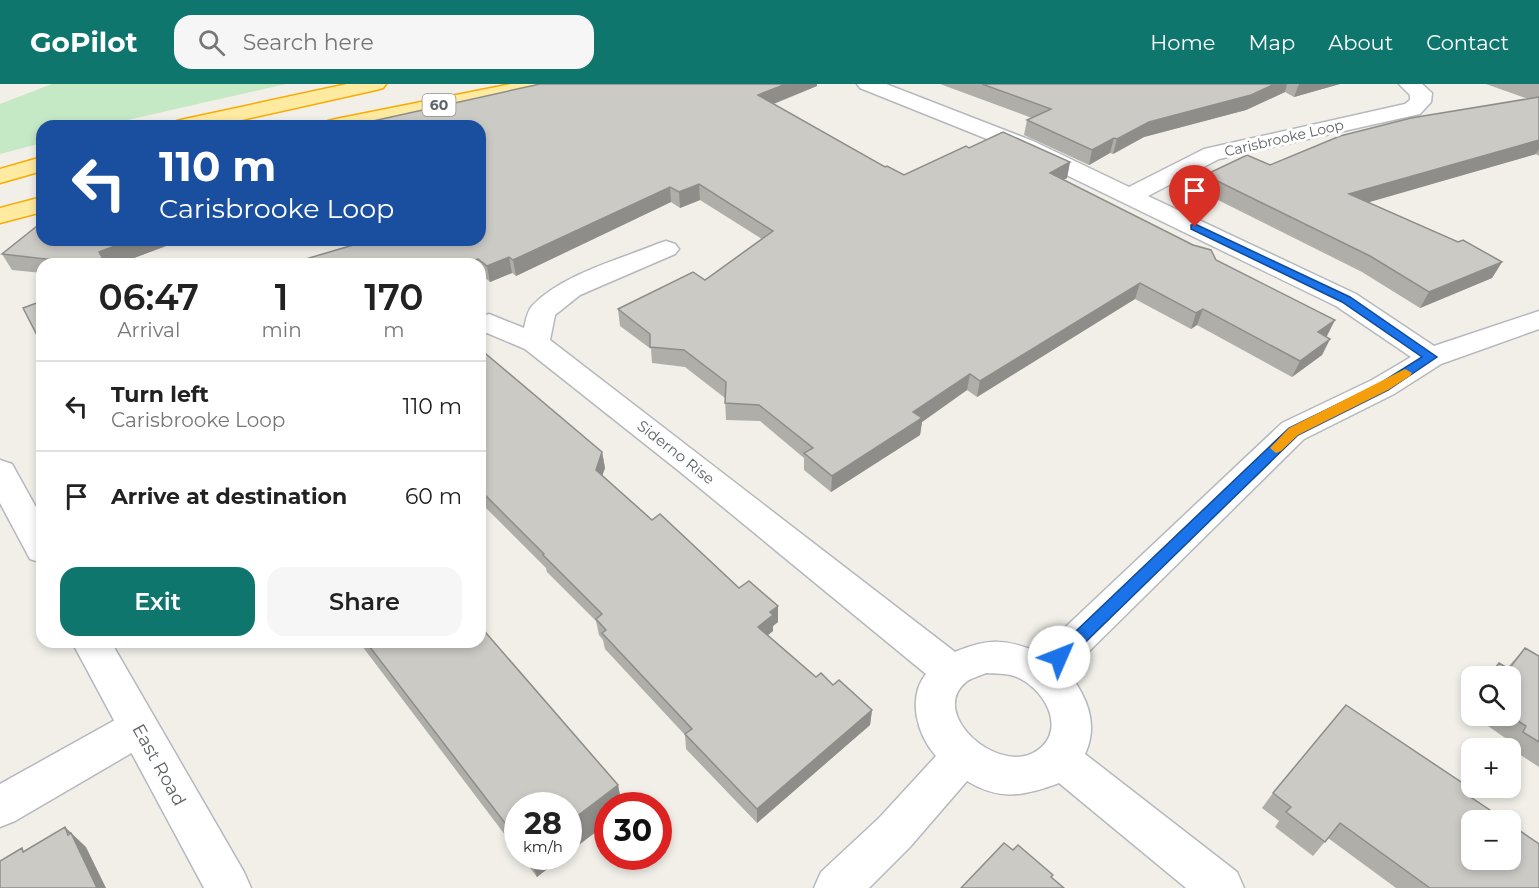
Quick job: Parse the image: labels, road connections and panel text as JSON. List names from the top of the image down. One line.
{"streets":{"highway":["60"],"street":["Carisbrooke Loop","Siderno Rise","East Road"]},"page":{"header":"GoPilot","search":"Search here","nav":["Home","Map","About","Contact"],"turn":["110 m","Carisbrooke Loop"],"eta":["06:47","Arrival","1","min","170","m"],"list":[{"name":"Turn left","note":"Carisbrooke Loop","value":"110 m"},{"name":"Arrive at destination","value":"60 m"}],"buttons":["Exit","Share"],"map_buttons":["+","−"],"speed":"28 km/h","limit":"30"}}
